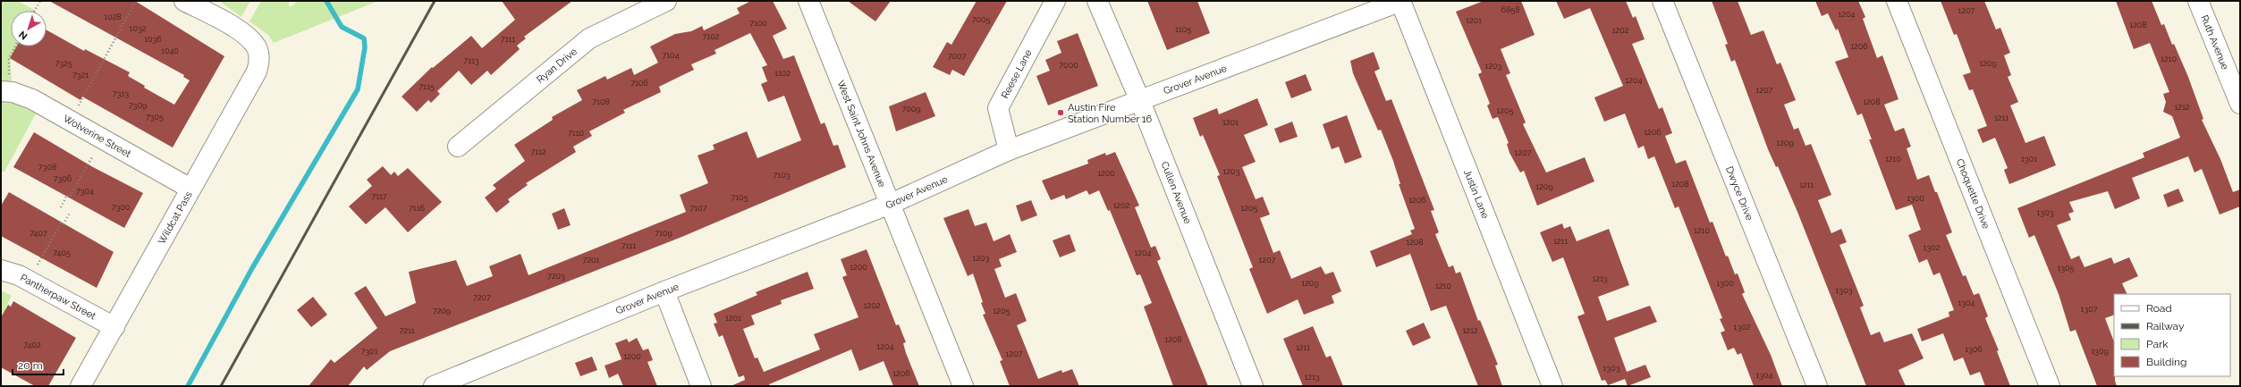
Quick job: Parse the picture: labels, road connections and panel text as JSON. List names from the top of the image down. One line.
{"streets":{"street":["Ruth Avenue","Ryan Drive","Reese Lane","Grover Avenue","West Saint Johns Avenue","Wolverine Street","Cullen Avenue","Justin Lane","Dwyce Drive","Choquette Drive","Wildcat Pass","Pantherpaw Street"]},"crossings":[["Reese Lane","Grover Avenue"],["Grover Avenue","West Saint Johns Avenue"],["Grover Avenue","Cullen Avenue"],["Grover Avenue","Justin Lane"],["Wolverine Street","Wildcat Pass"],["Wildcat Pass","Pantherpaw Street"]],"places":["Austin Fire Station Number 16"],"house_numbers":["6858","1207","1204","1028","7005","1201","7100","1208","1032","1105","1202","7102","1036","7111","1206","1040","7104","7007","1210","7113","7325","1209","7000","1203","1102","7321","1204","7106","7115","1207","7313","7108","1208","7309","1212","7009","1205","7305","1211","1201","1206","7110","1209","7112","1207","1210","1301","7308","1203","1200","7103","7306","1208","1211","1209","7304","7117","7105","1300","1206","1202","7300","7116","7107","1205","1303","1210","7407","7109","1211","1208","7111","1302","7405","1204","1203","7201","1207","1200","1305","7203","1213","1209","1300","1210","1303","7207","1304","1202","1307","7209","1205","1201","1302","7211","1212","1208","7402","1204","1211","1306","7301","1309","1207","1200","1303","1206","1304","1213"],"legend":["Road","Railway","Park","Building"],"scale_bar":"20 m","north":"bottom left"}
